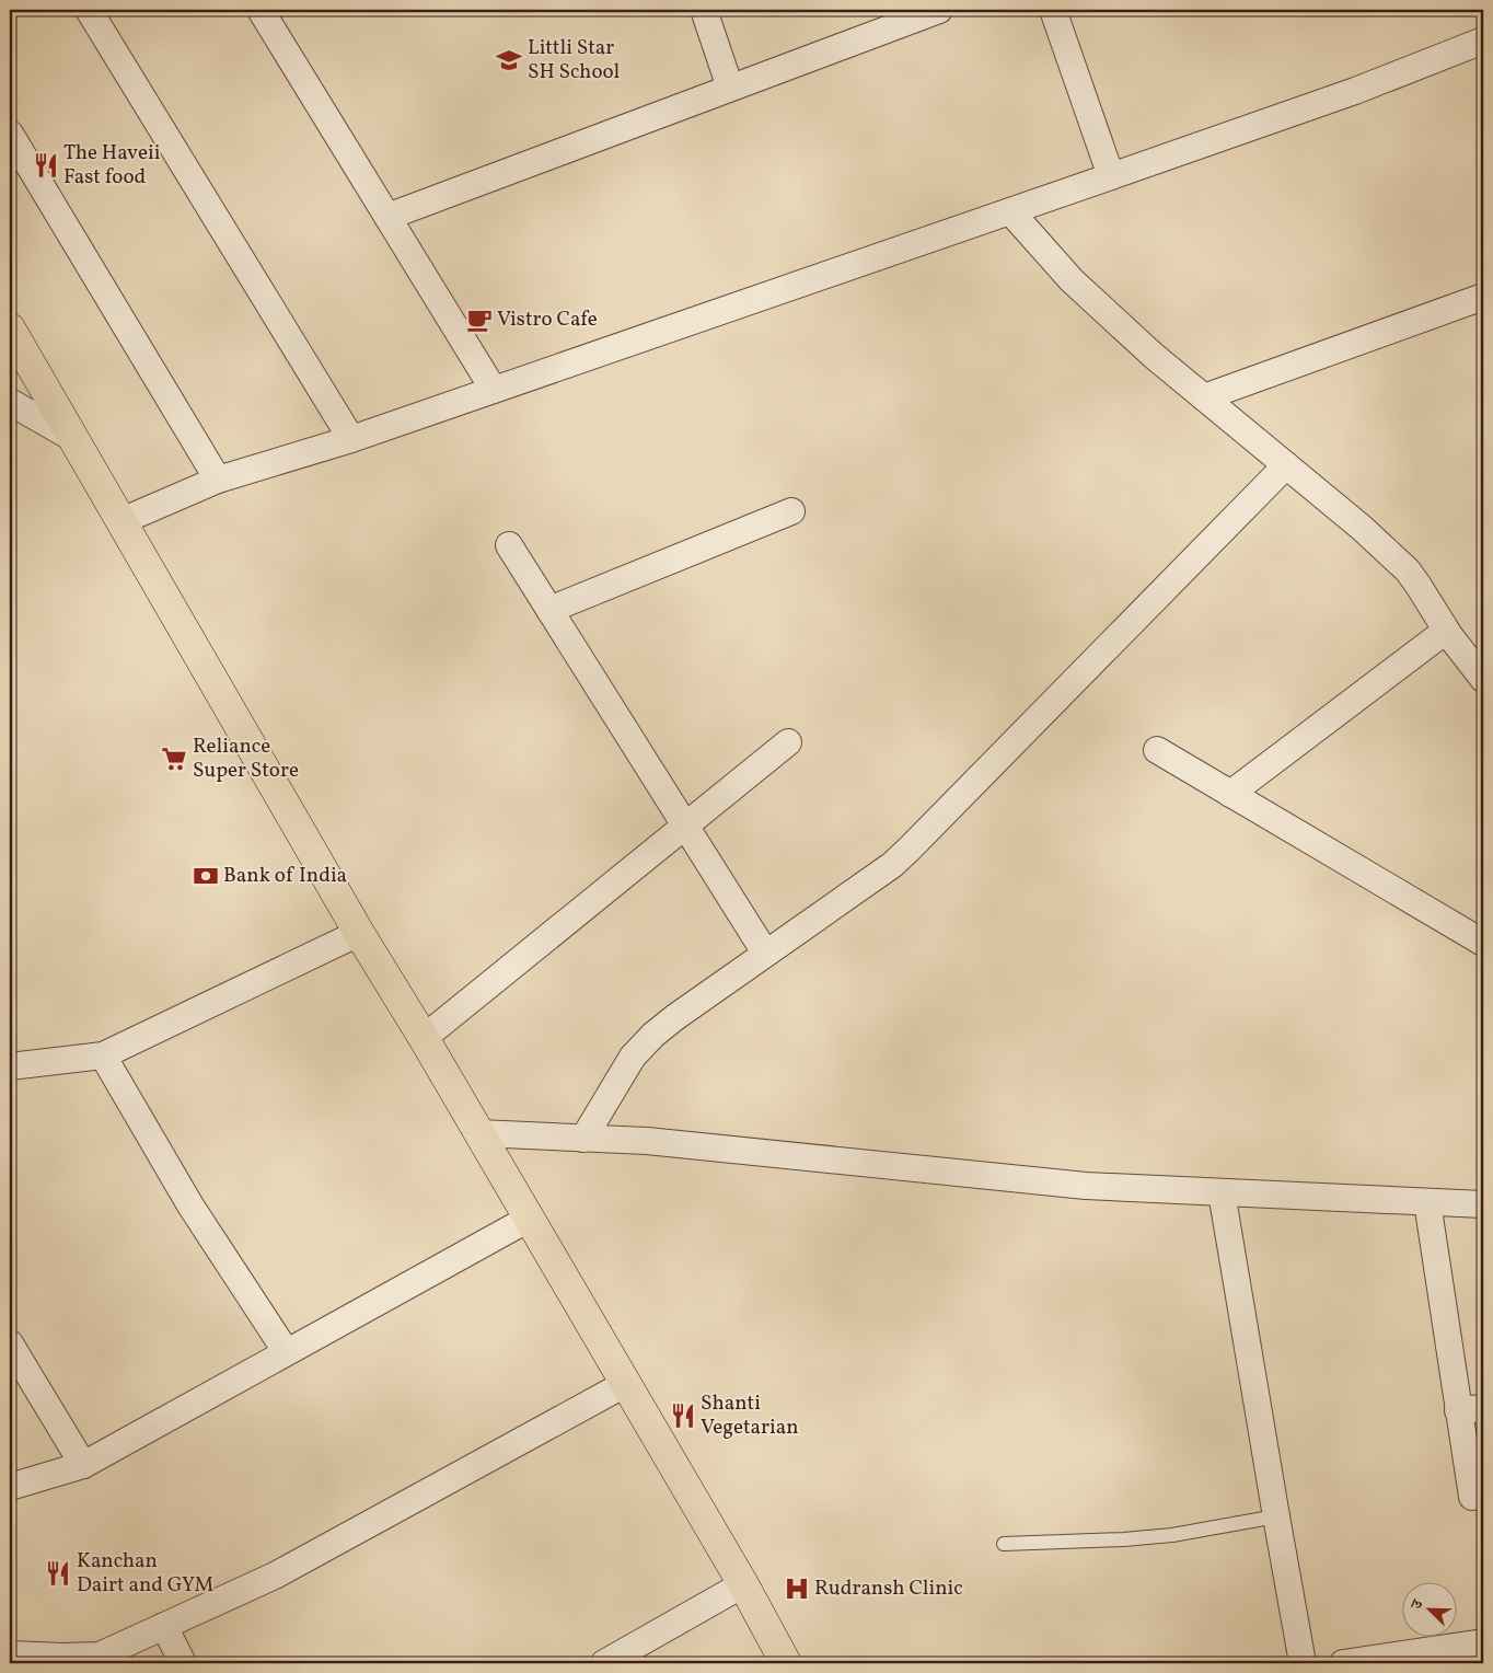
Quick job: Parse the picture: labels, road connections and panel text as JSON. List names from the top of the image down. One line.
{"places":{"school or university":["Littli Star SH School"],"restaurant":["The Haveii Fast food","Shanti Vegetarian","Kanchan Dairt and GYM"],"cafe":["Vistro Cafe"],"supermarket":["Reliance Super Store"],"bank":["Bank of India"],"hospital":["Rudransh Clinic"]},"north":"top left"}
